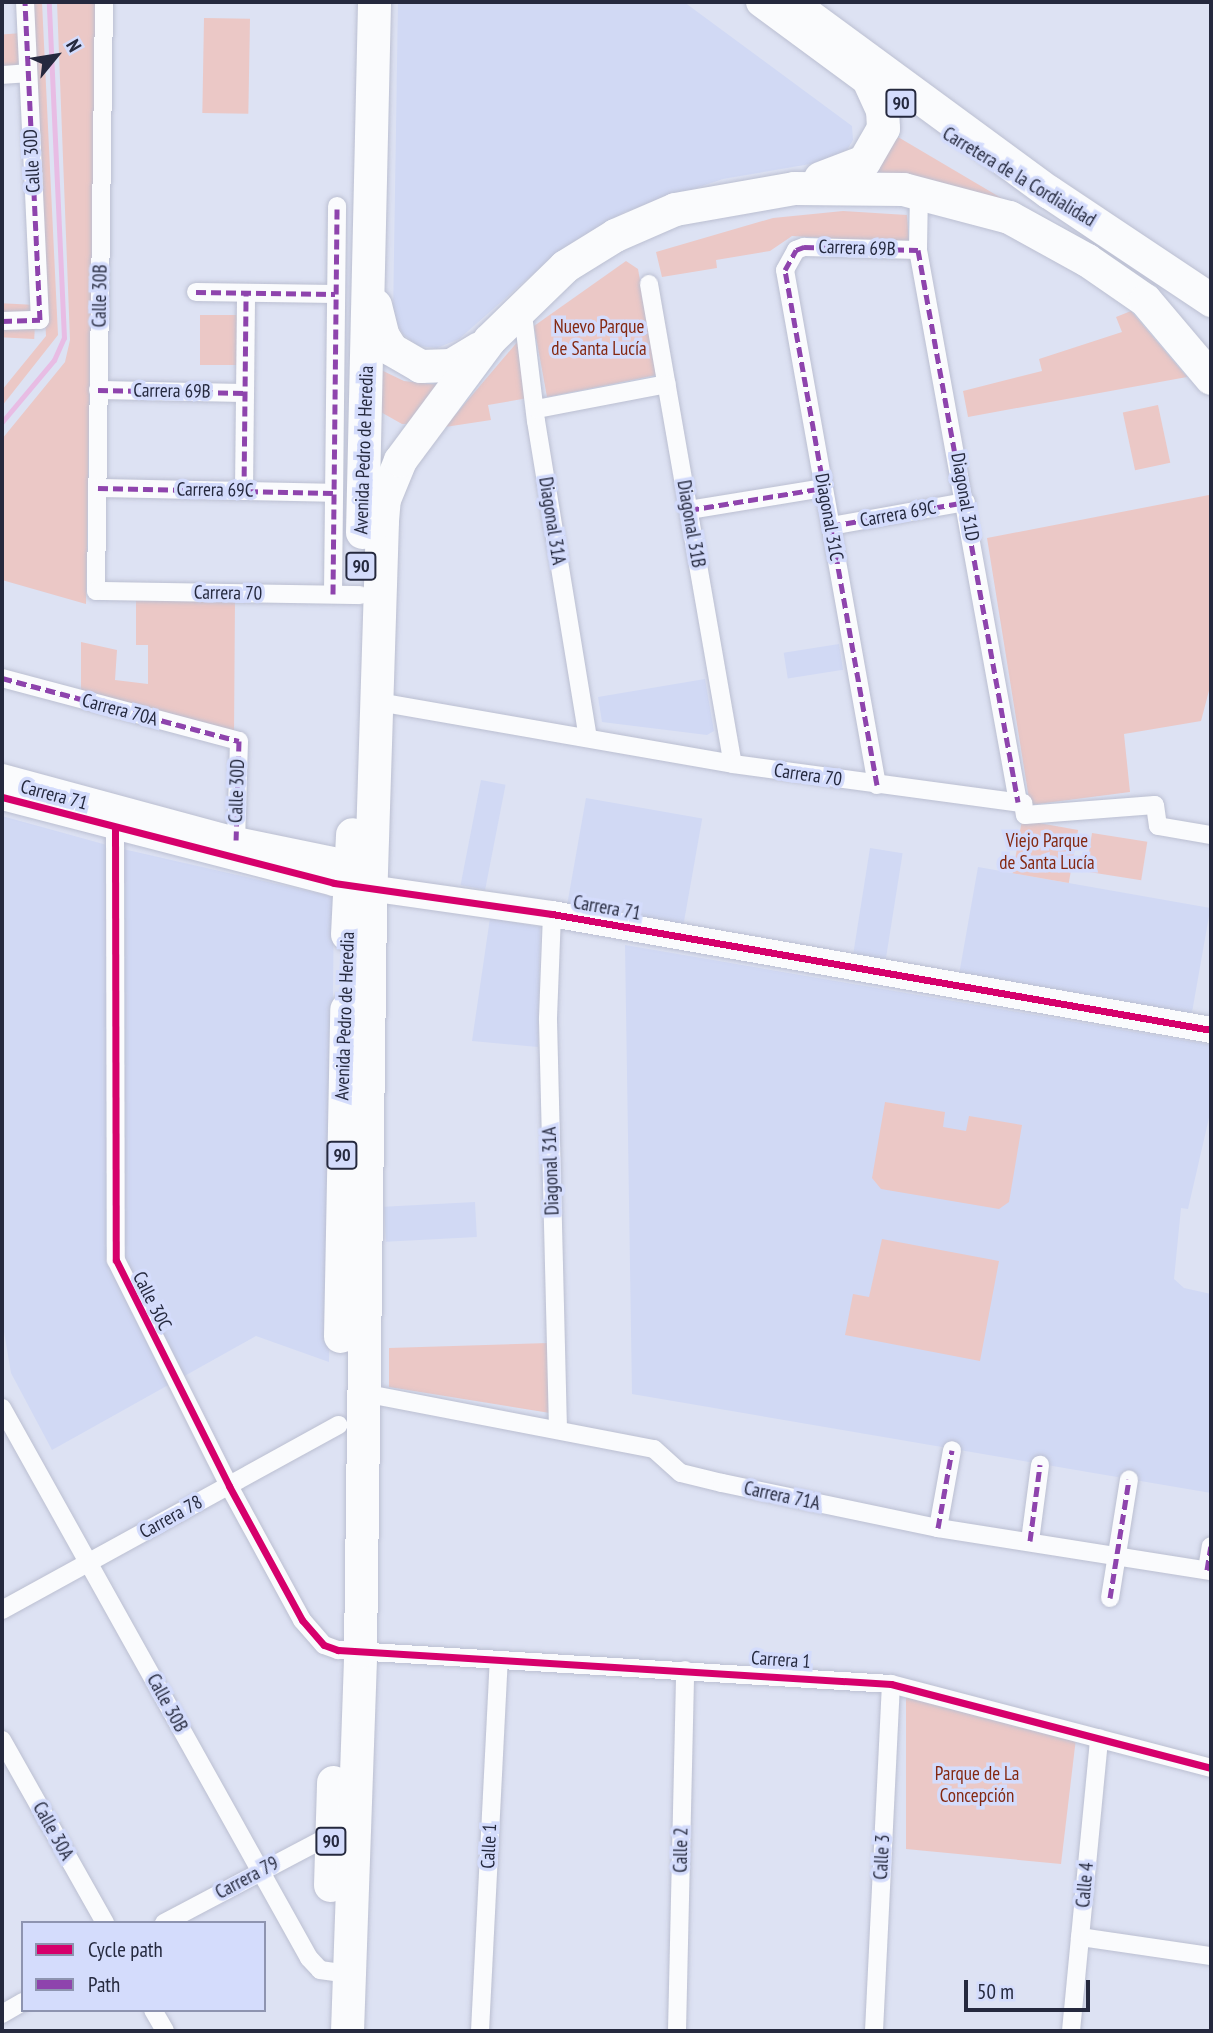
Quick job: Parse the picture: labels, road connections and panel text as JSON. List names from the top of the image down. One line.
{"streets":{"highway":["90","Carretera de la Cordialidad","Avenida Pedro de Heredia"],"street":["Calle 30D","Carrera 69B","Calle 30B","Carrera 69C","Diagonal 31D","Diagonal 31C","Diagonal 31A","Diagonal 31B","Carrera 70","Carrera 70A","Carrera 71","Calle 30C","Carrera 71A","Carrera 78","Carrera 1","Calle 30A","Calle 1","Calle 2","Calle 3","Carrera 79","Calle 4"]},"crossings":[["90","Carretera de la Cordialidad"],["Calle 30D","Carrera 70A"],["Calle 30D","Carrera 71"],["Carretera de la Cordialidad","Avenida Pedro de Heredia"],["Carretera de la Cordialidad","Diagonal 31D"],["Carretera de la Cordialidad","Diagonal 31A"],["Carrera 69B","Calle 30B"],["Carrera 69B","Diagonal 31D"],["Carrera 69B","Diagonal 31C"],["Calle 30B","Avenida Pedro de Heredia"],["Calle 30B","Carrera 69C"],["Calle 30B","Carrera 70"],["Calle 30B","Carrera 78"],["Calle 30B","Carrera 79"],["Avenida Pedro de Heredia","Carrera 70"],["Avenida Pedro de Heredia","Carrera 71"],["Avenida Pedro de Heredia","Calle 30C"],["Avenida Pedro de Heredia","Carrera 71A"],["Avenida Pedro de Heredia","Carrera 78"],["Avenida Pedro de Heredia","Carrera 1"],["Avenida Pedro de Heredia","Carrera 79"],["Carrera 69C","Diagonal 31D"],["Carrera 69C","Diagonal 31C"],["Diagonal 31D","Carrera 70"],["Diagonal 31C","Carrera 70"],["Diagonal 31A","Carrera 70"],["Diagonal 31A","Carrera 71"],["Diagonal 31A","Carrera 71A"],["Diagonal 31B","Carrera 70"],["Carrera 71","Calle 30C"],["Calle 30C","Carrera 78"],["Calle 30C","Carrera 1"],["Carrera 1","Calle 1"],["Carrera 1","Calle 2"],["Carrera 1","Calle 3"],["Carrera 1","Calle 4"]],"parks":["Nuevo Parque de Santa Lucía","Viejo Parque de Santa Lucía","Parque de La Concepción"],"legend":["Cycle path","Path"],"scale_bar":"50 m","north":"top right"}
